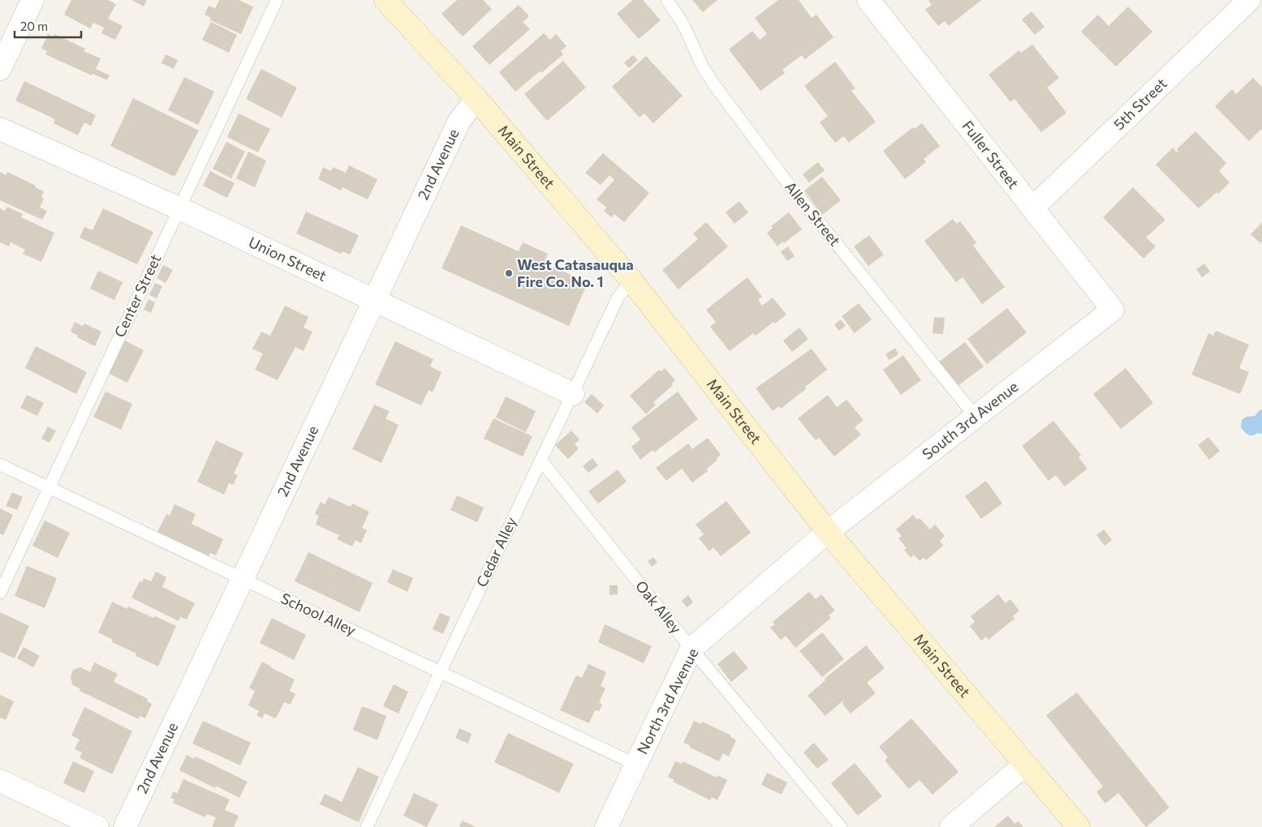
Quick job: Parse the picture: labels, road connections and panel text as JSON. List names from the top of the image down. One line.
{"streets":{"main road":["Main Street"],"street":["5th Street","Fuller Street","2nd Avenue","Union Street","South 3rd Avenue","North 3rd Avenue"],"lane":["Allen Street","Center Street","Cedar Alley","Oak Alley","School Alley"]},"crossings":[["5th Street","Fuller Street"],["Fuller Street","South 3rd Avenue"],["Main Street","2nd Avenue"],["Main Street","South 3rd Avenue"],["Main Street","Cedar Alley"],["Main Street","North 3rd Avenue"],["2nd Avenue","Union Street"],["2nd Avenue","School Alley"],["Allen Street","South 3rd Avenue"],["Union Street","Center Street"],["Union Street","Cedar Alley"],["Center Street","School Alley"],["South 3rd Avenue","North 3rd Avenue"],["Cedar Alley","Oak Alley"],["Cedar Alley","School Alley"],["Oak Alley","North 3rd Avenue"],["School Alley","North 3rd Avenue"]],"places":["West Catasauqua Fire Co. No. 1"],"scale_bar":"20 m"}
